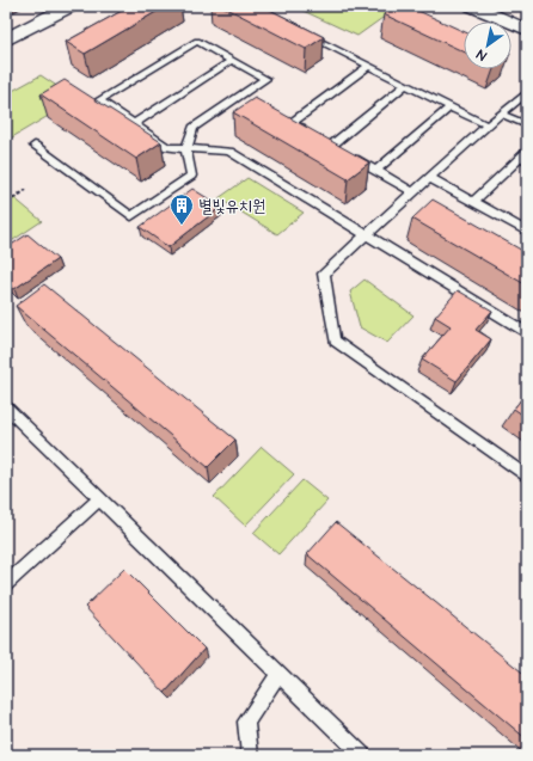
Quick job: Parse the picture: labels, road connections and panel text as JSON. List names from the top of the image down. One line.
{"places":{"building":["별빛유치원"]},"north":"bottom left"}
